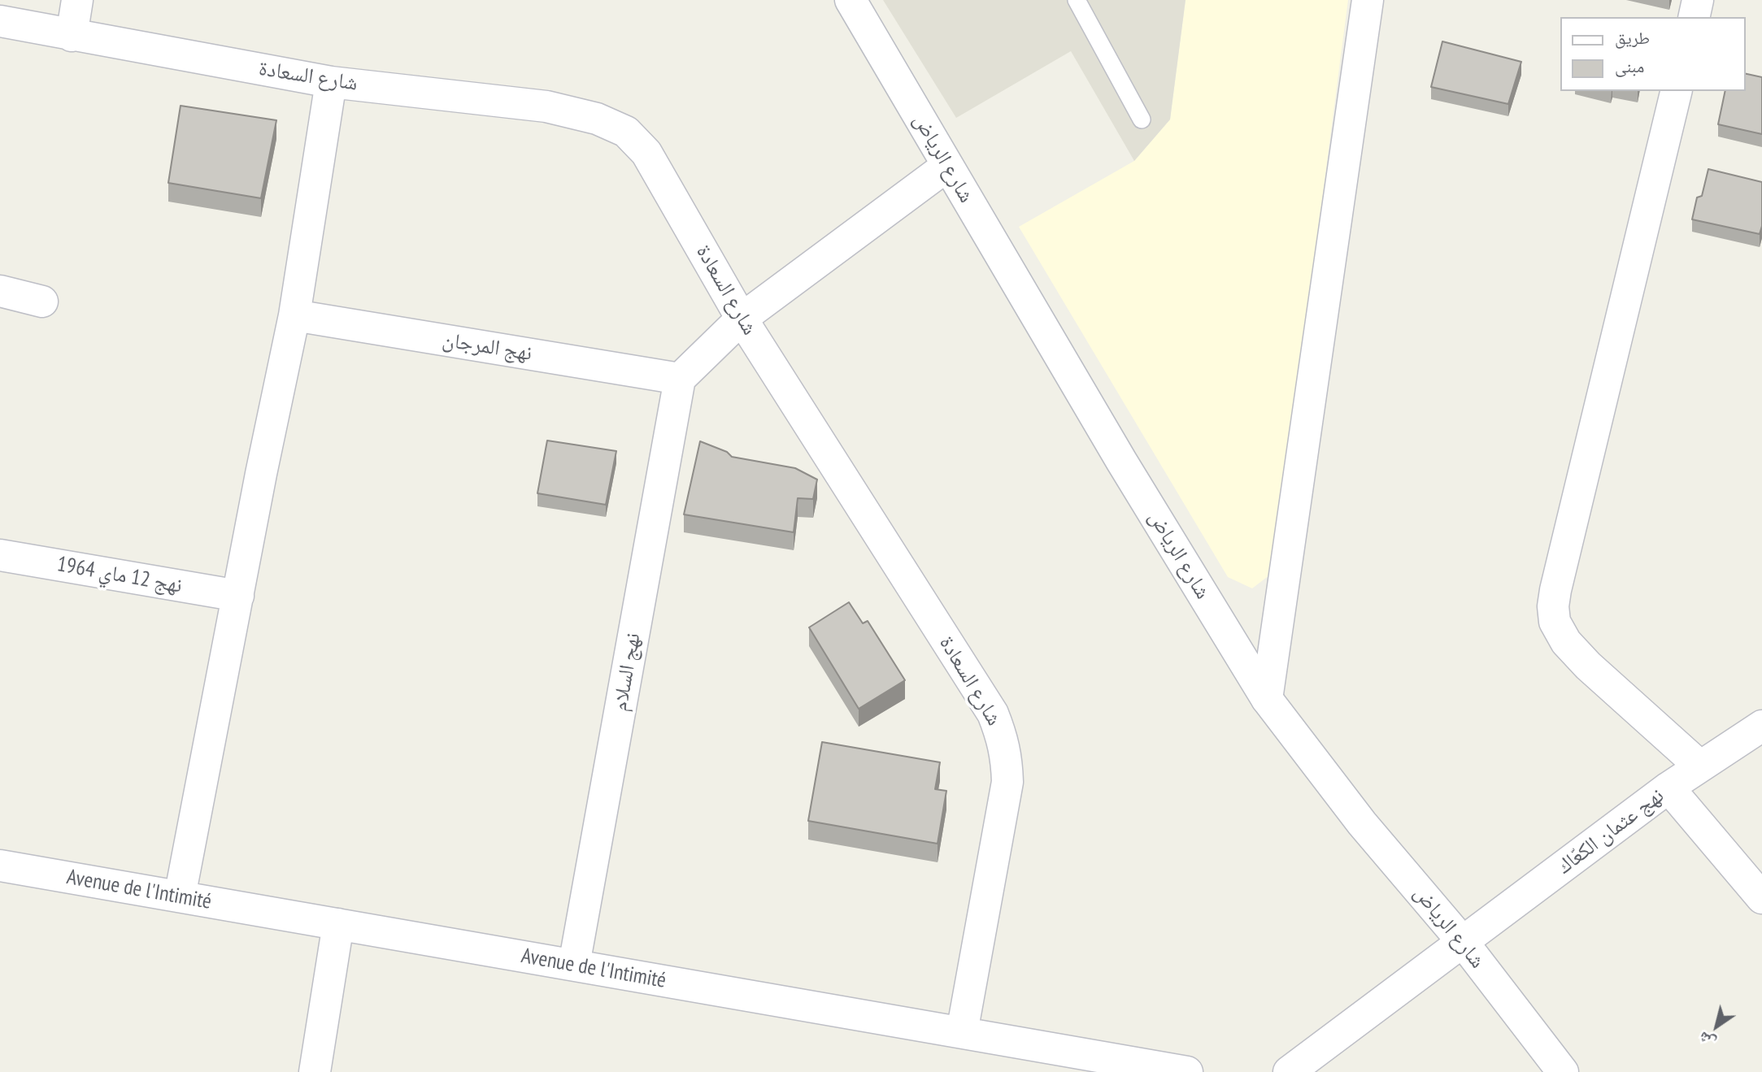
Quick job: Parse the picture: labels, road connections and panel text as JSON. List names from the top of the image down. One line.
{"streets":{"street":["شارع السعادة","شارع الرياض","نهج المرجان","نهج 12 ماي 1964","نهج السلام","نهج عثمان الكعّاك","Avenue de l'Intimité"]},"crossings":[["شارع السعادة","Avenue de l'Intimité"],["شارع الرياض","نهج عثمان الكعّاك"],["نهج المرجان","نهج السلام"],["نهج السلام","Avenue de l'Intimité"]],"legend":["طريق","مبنى"],"north":"bottom left"}
